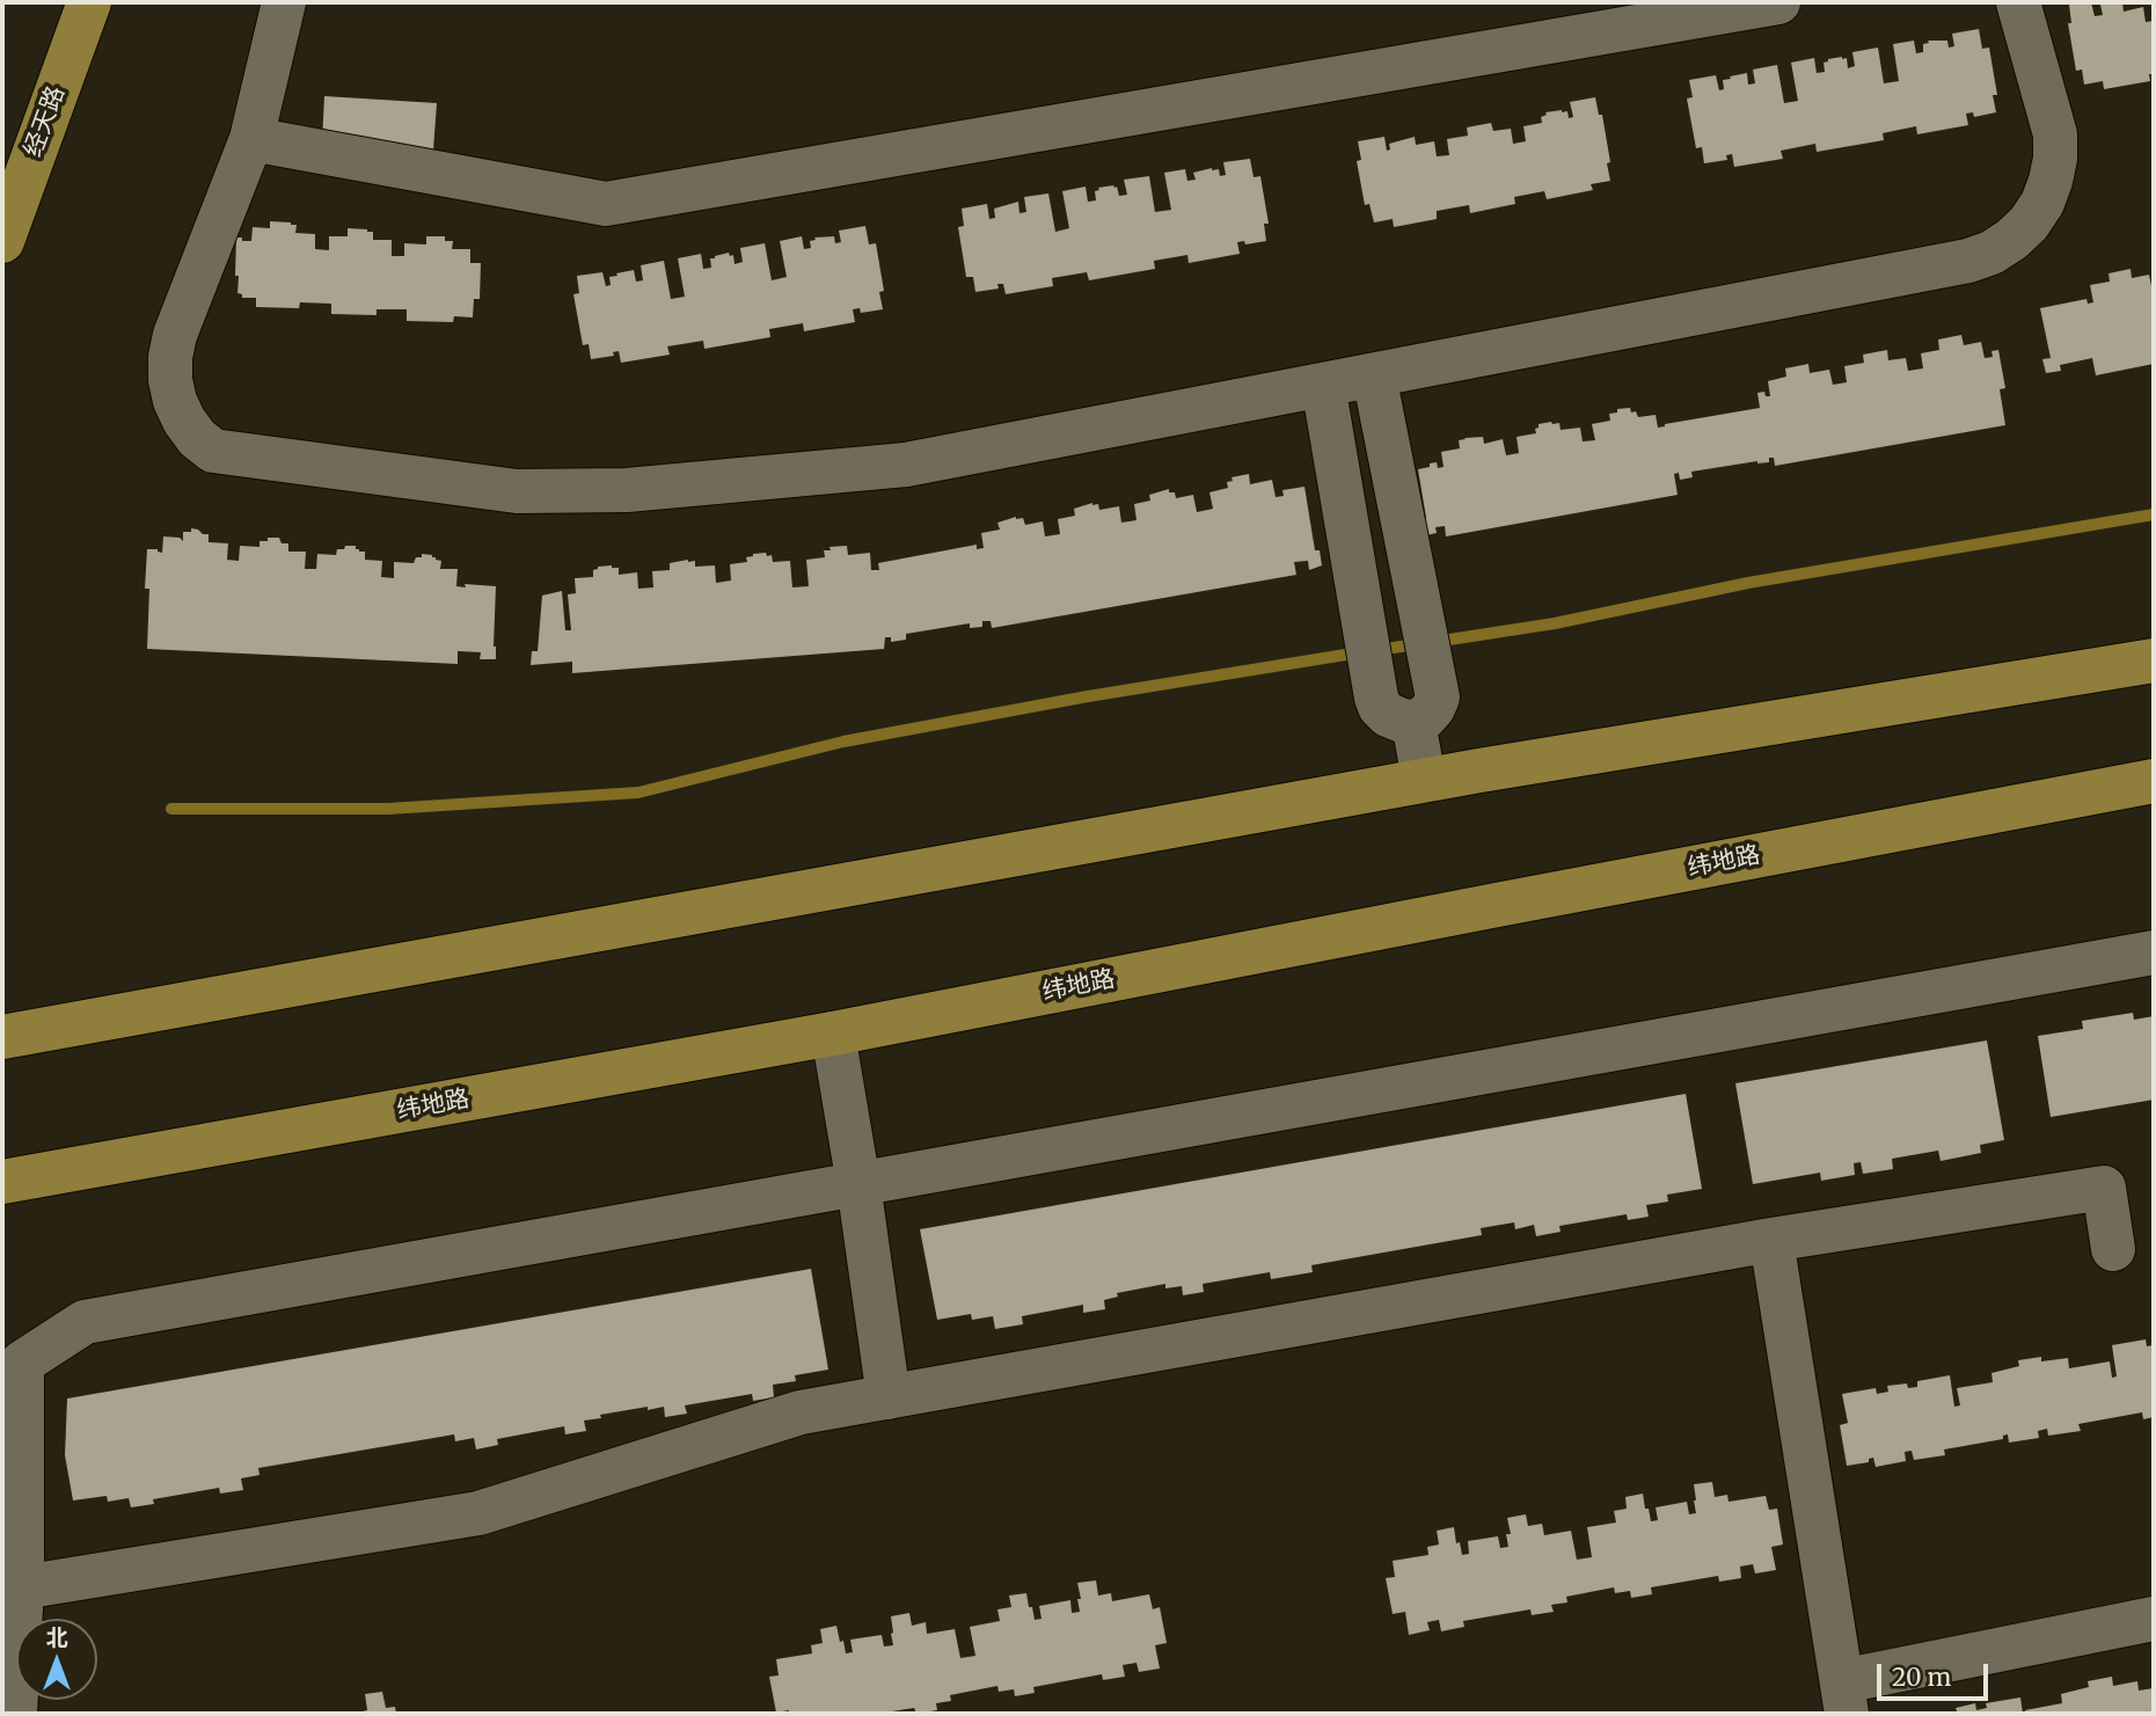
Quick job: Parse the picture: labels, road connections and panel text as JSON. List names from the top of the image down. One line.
{"streets":{"main road":["经天路","纬地路"]},"scale_bar":"20 m","north":"top"}
